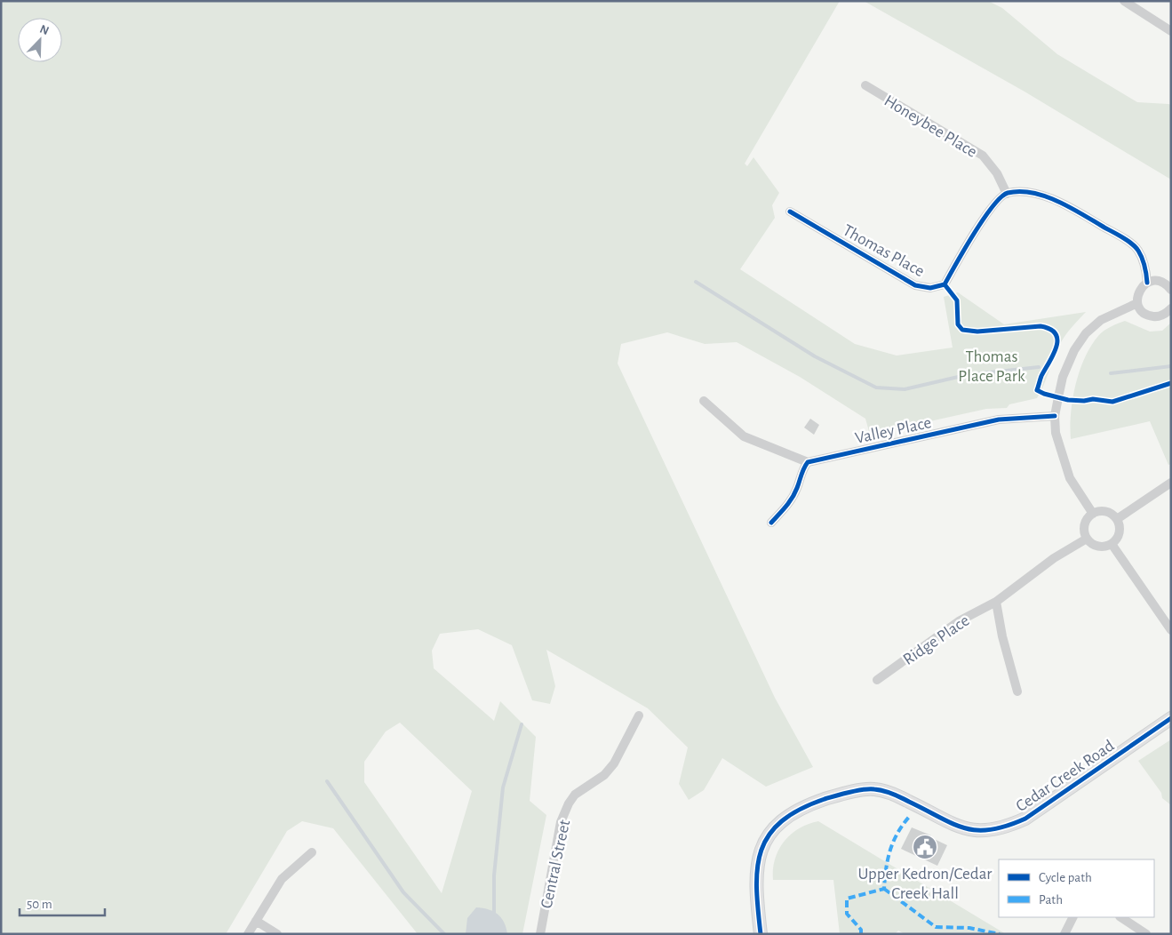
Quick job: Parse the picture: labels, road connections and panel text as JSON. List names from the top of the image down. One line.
{"streets":{"street":["Honeybee Place","Thomas Place","Valley Place","Ridge Place","Cedar Creek Road","Central Street"]},"crossings":[["Honeybee Place","Thomas Place"]],"parks":["Thomas Place Park"],"places":{"public building":["Upper Kedron/Cedar Creek Hall"]},"legend":["Cycle path","Path"],"scale_bar":"50 m","north":"top right"}
